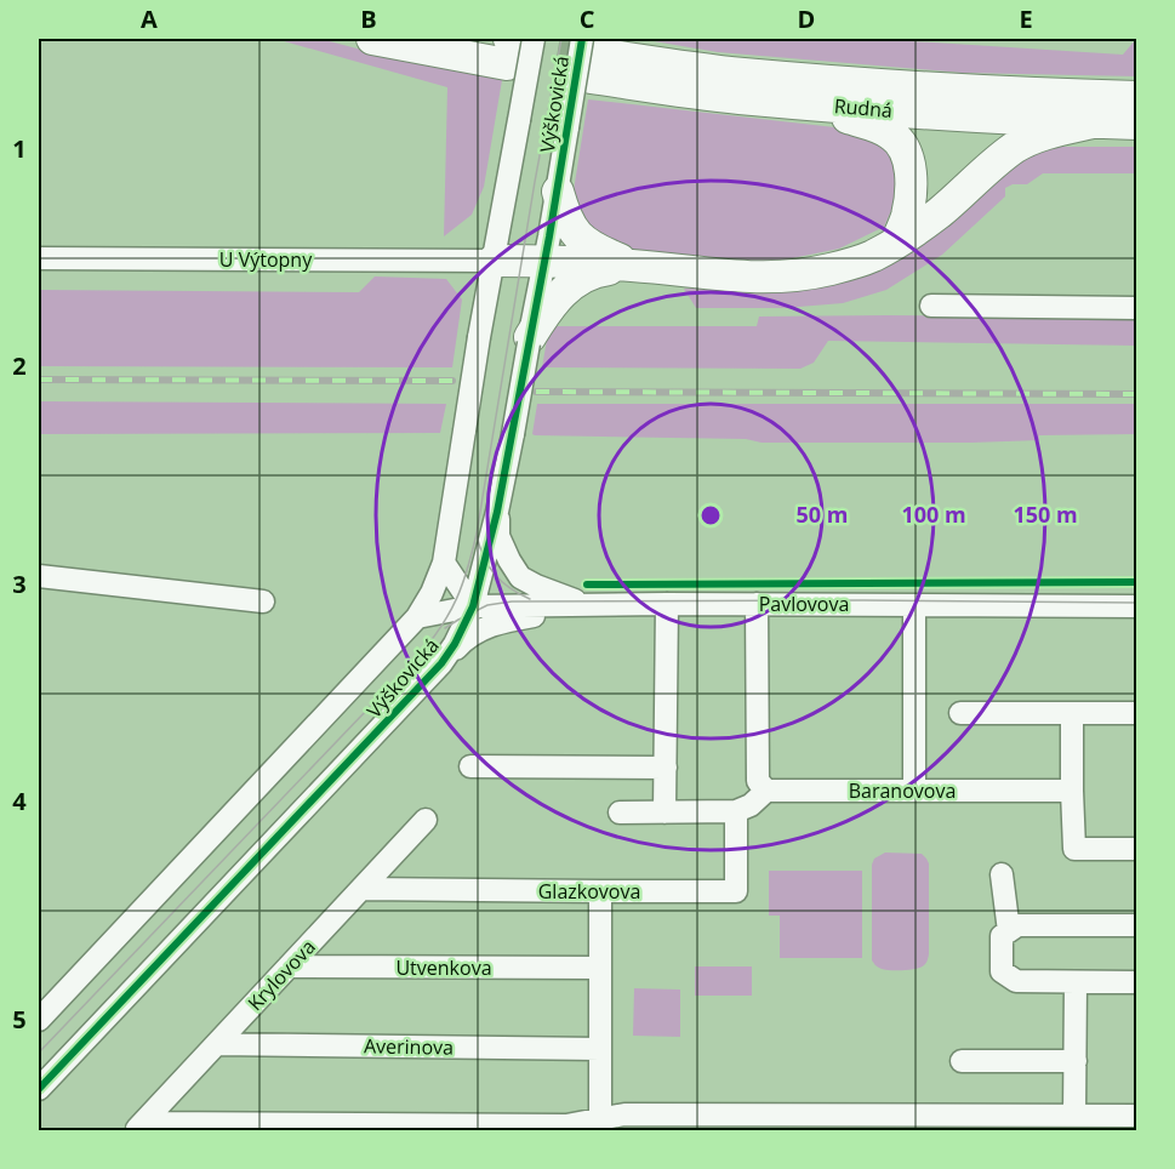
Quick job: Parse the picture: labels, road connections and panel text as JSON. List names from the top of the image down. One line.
{"streets":{"highway":["Rudná"],"street":["Výškovická","U Výtopny","Pavlovova","Baranovova","Glazkovova","Utvenkova","Krylovova","Averinova"]},"crossings":[["Výškovická","Rudná"],["Výškovická","U Výtopny"],["Výškovická","Pavlovova"],["Glazkovova","Krylovova"],["Utvenkova","Krylovova"],["Krylovova","Averinova"]],"grid":{"columns":["A","B","C","D","E"],"rows":["1","2","3","4","5"]},"rings":["50 m","100 m","150 m"]}
